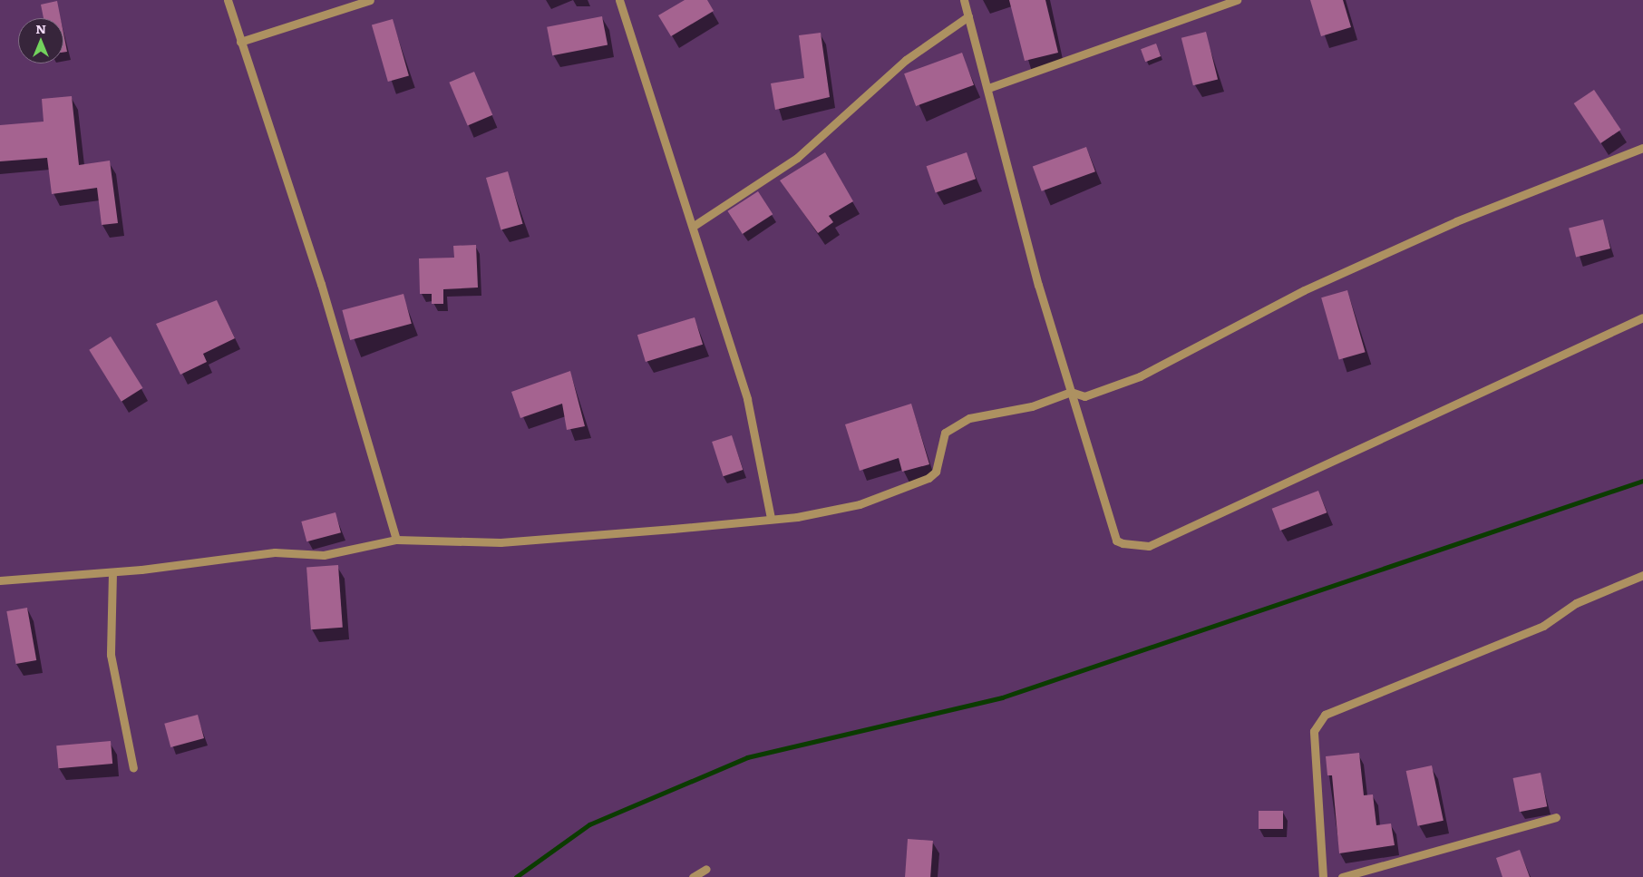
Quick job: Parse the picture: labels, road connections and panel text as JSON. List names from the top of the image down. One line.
{"north":"top"}
